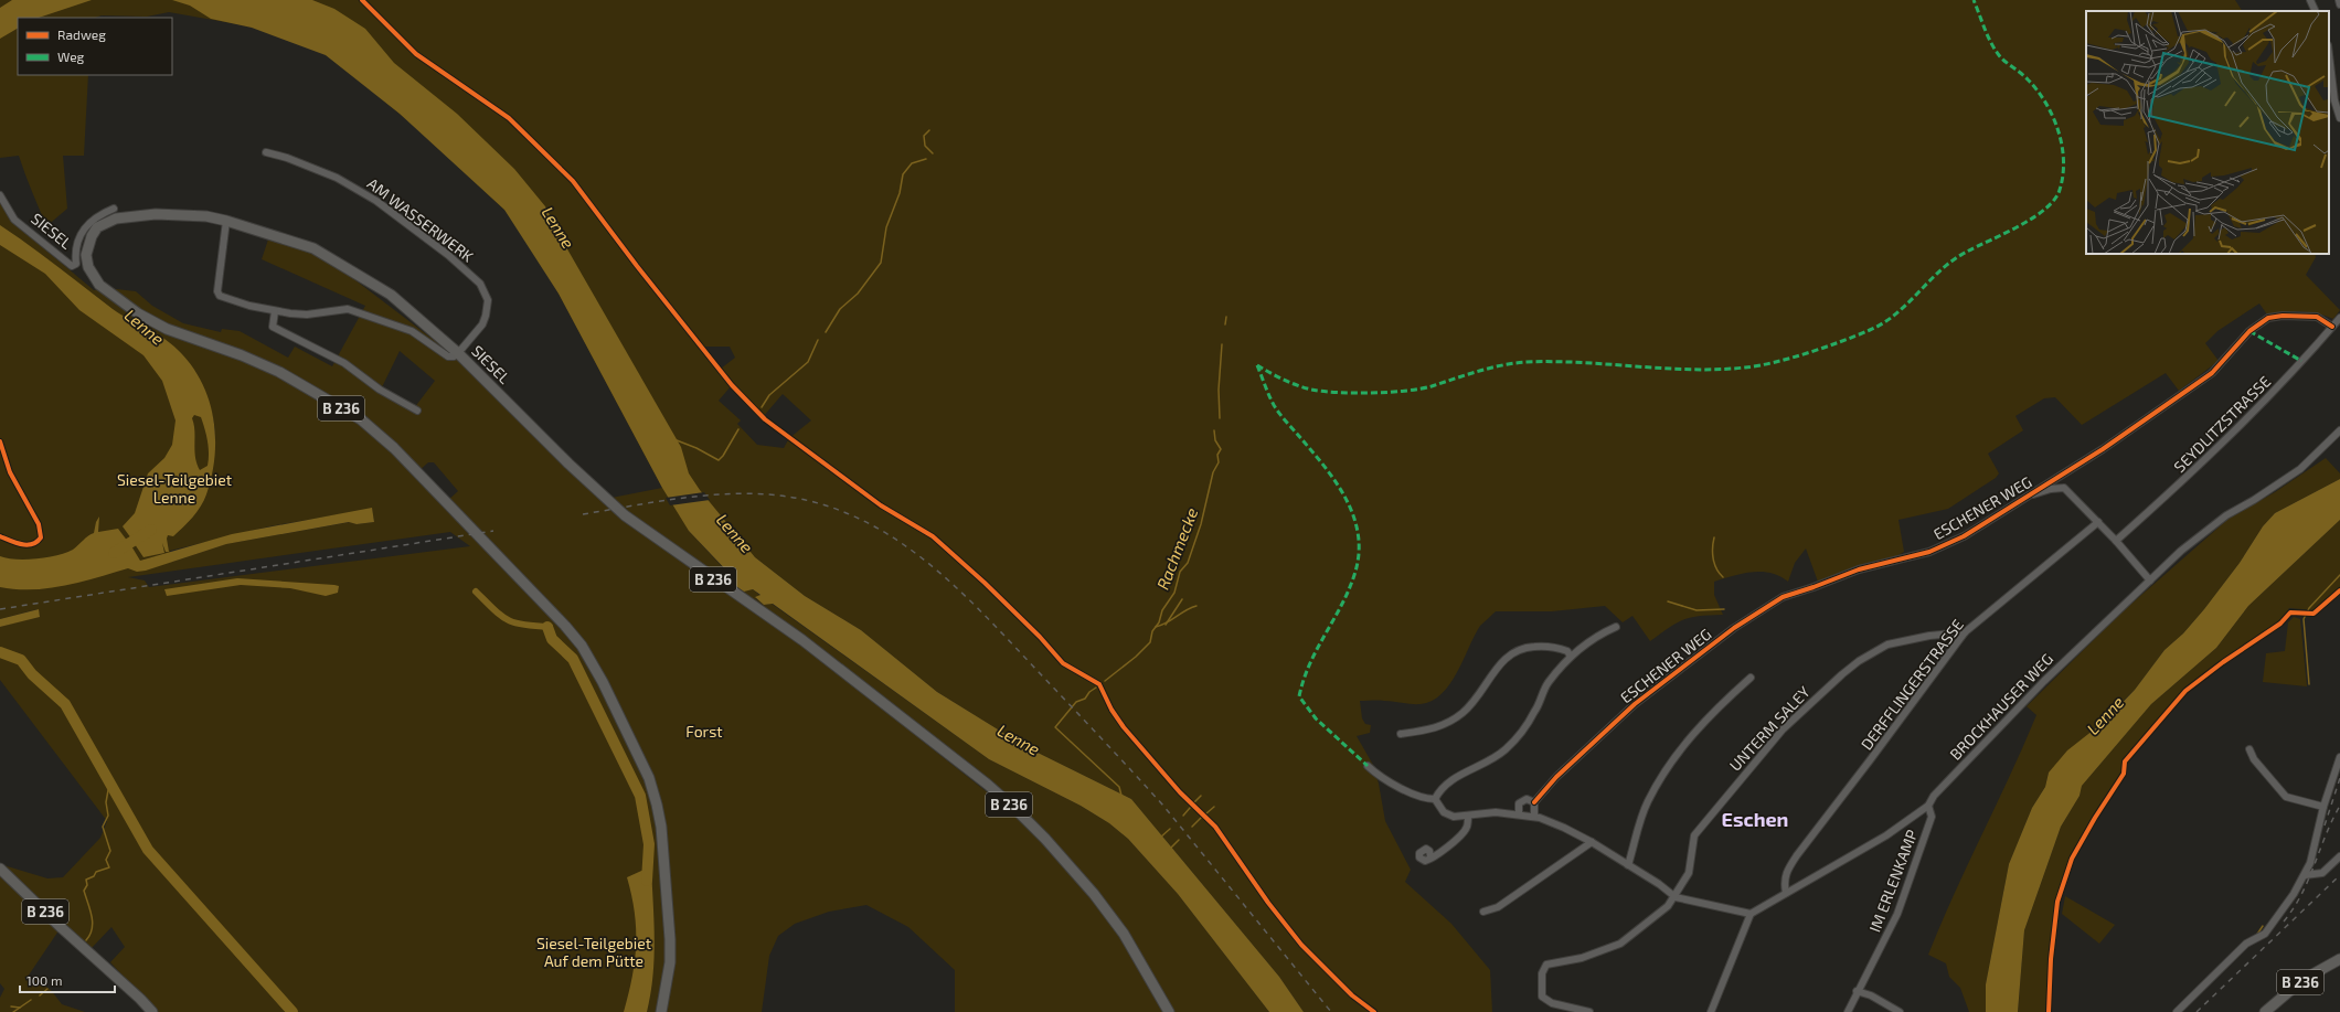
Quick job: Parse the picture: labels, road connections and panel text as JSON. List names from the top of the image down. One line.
{"streets":{"main road":["SIESEL","B 236"],"street":["AM WASSERWERK","SEYDLITZSTRASSE","ESCHENER WEG","DERFFLINGERSTRASSE","BROCKHAUSER WEG","UNTERM SALEY","IM ERLENKAMP"]},"crossings":[["AM WASSERWERK","SIESEL"],["AM WASSERWERK","B 236"],["SIESEL","B 236"],["SEYDLITZSTRASSE","ESCHENER WEG"],["DERFFLINGERSTRASSE","BROCKHAUSER WEG"],["DERFFLINGERSTRASSE","UNTERM SALEY"],["BROCKHAUSER WEG","IM ERLENKAMP"]],"districts":["Eschen"],"water":["Lenne","Rachmecke"],"parks":["Siesel-Teilgebiet Lenne","Forst","Siesel-Teilgebiet Auf dem Pütte"],"legend":["Radweg","Weg"],"scale_bar":"100 m"}
